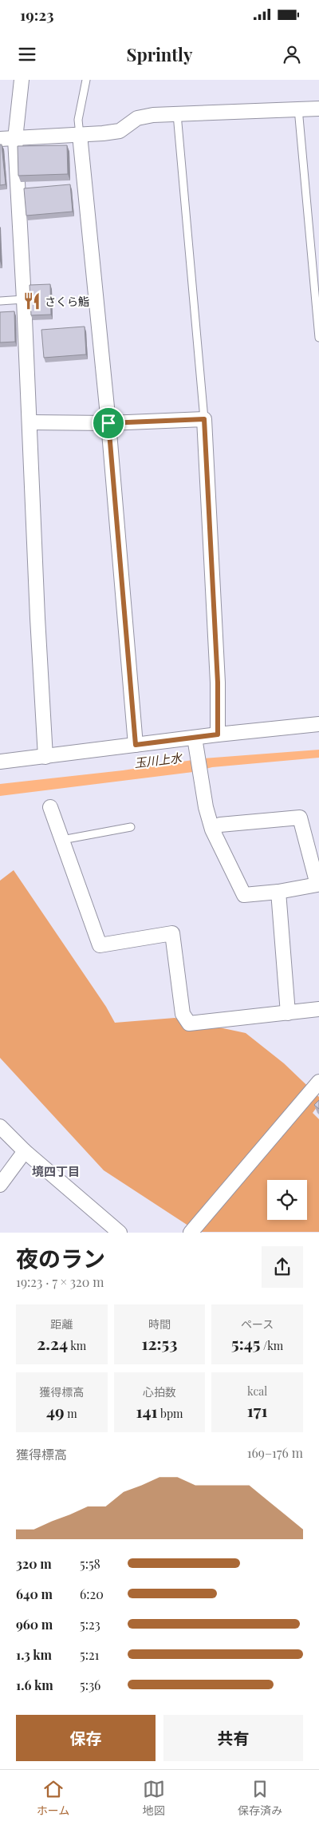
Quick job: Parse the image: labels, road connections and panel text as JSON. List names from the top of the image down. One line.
{"districts":["境四丁目"],"water":["玉川上水"],"places":{"restaurant":["さくら鮨"]},"page":{"status":"19:23","header":"Sprintly","heading":["夜のラン","19:23 · 7 × 320 m"],"stats":[["距離","2.24 km"],["時間","12:53"],["ペース","5:45 /km"],["獲得標高","49 m"],["心拍数","141 bpm"],["kcal","171"]],"chart":["獲得標高","169–176 m"],"list":[{"name":"320 m","note":"5:58"},{"name":"640 m","note":"6:20"},{"name":"960 m","note":"5:23"},{"name":"1.3 km","note":"5:21"},{"name":"1.6 km","note":"5:36"}],"buttons":["保存","共有"],"tabs":["ホーム","地図","保存済み"]}}
